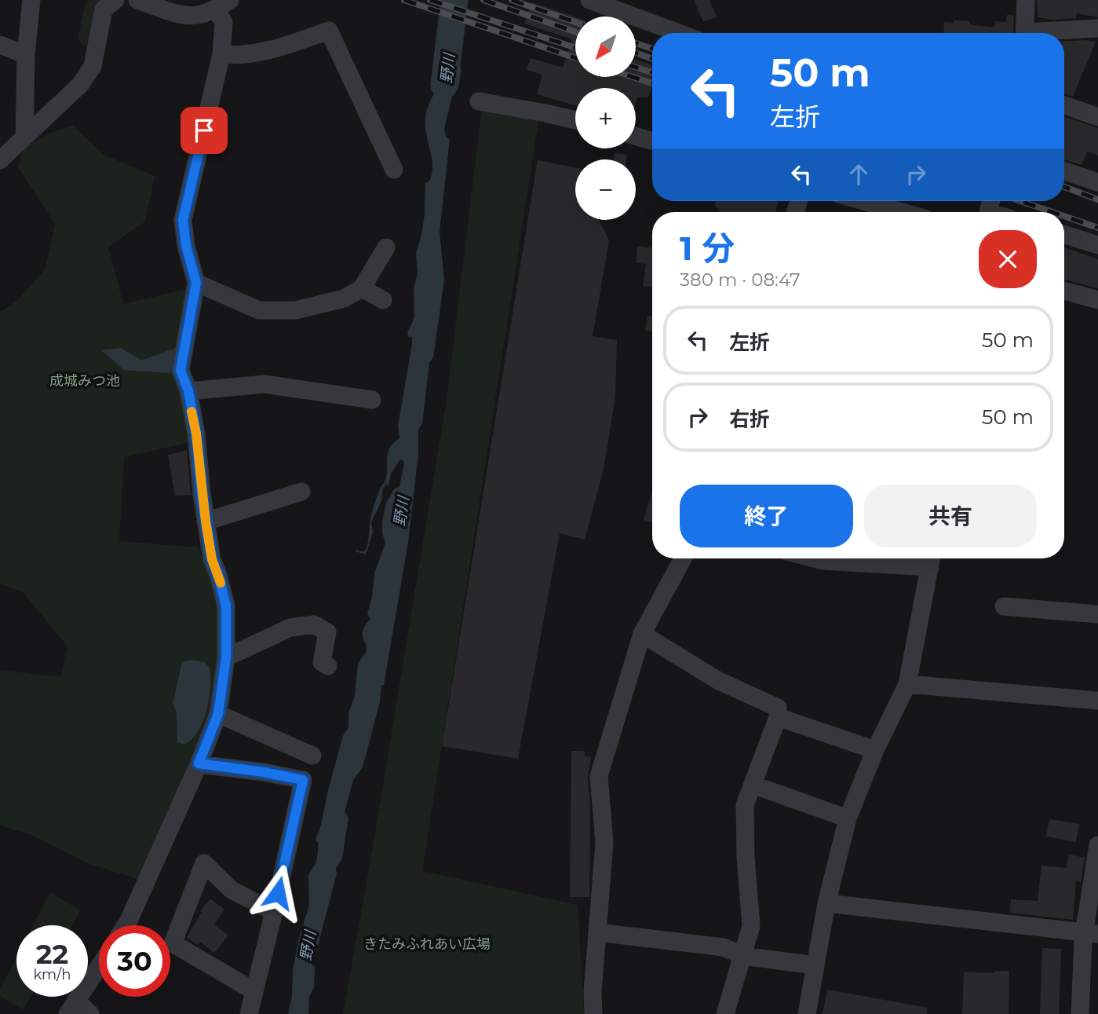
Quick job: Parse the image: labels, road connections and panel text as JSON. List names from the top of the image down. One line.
{"water":["野川"],"parks":["成城みつ池","きたみふれあい広場"],"north":"bottom left","page":{"map_buttons":["+","−"],"turn":["50 m","左折"],"heading":["1 分","380 m · 08:47"],"list":[{"name":"左折","value":"50 m"},{"name":"右折","value":"50 m"}],"buttons":["終了","共有"],"speed":"22 km/h","limit":"30"}}
